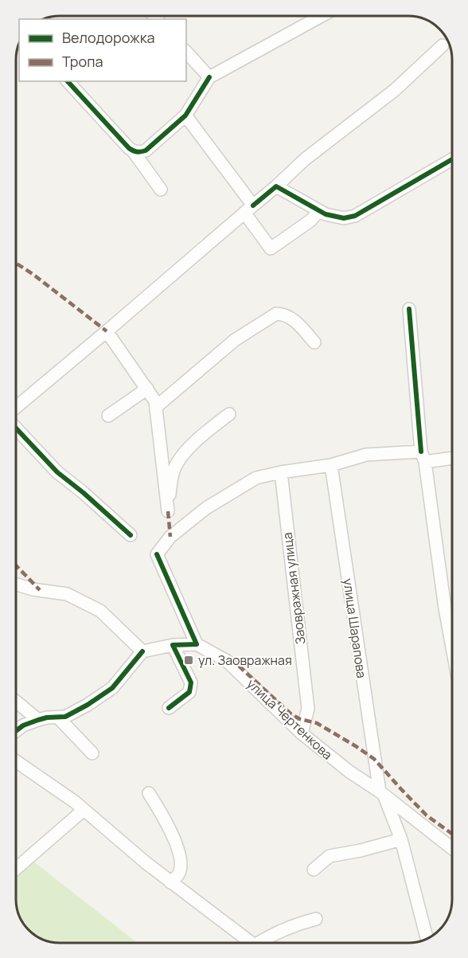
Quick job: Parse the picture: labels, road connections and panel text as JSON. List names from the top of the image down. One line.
{"streets":{"street":["Заовражная улица","улица Шарапова","улица Чертенкова"]},"crossings":[["Заовражная улица","улица Чертенкова"],["улица Шарапова","улица Чертенкова"]],"places":{"transit":["ул. Заовражная"]},"legend":["Велодорожка","Тропа"]}
